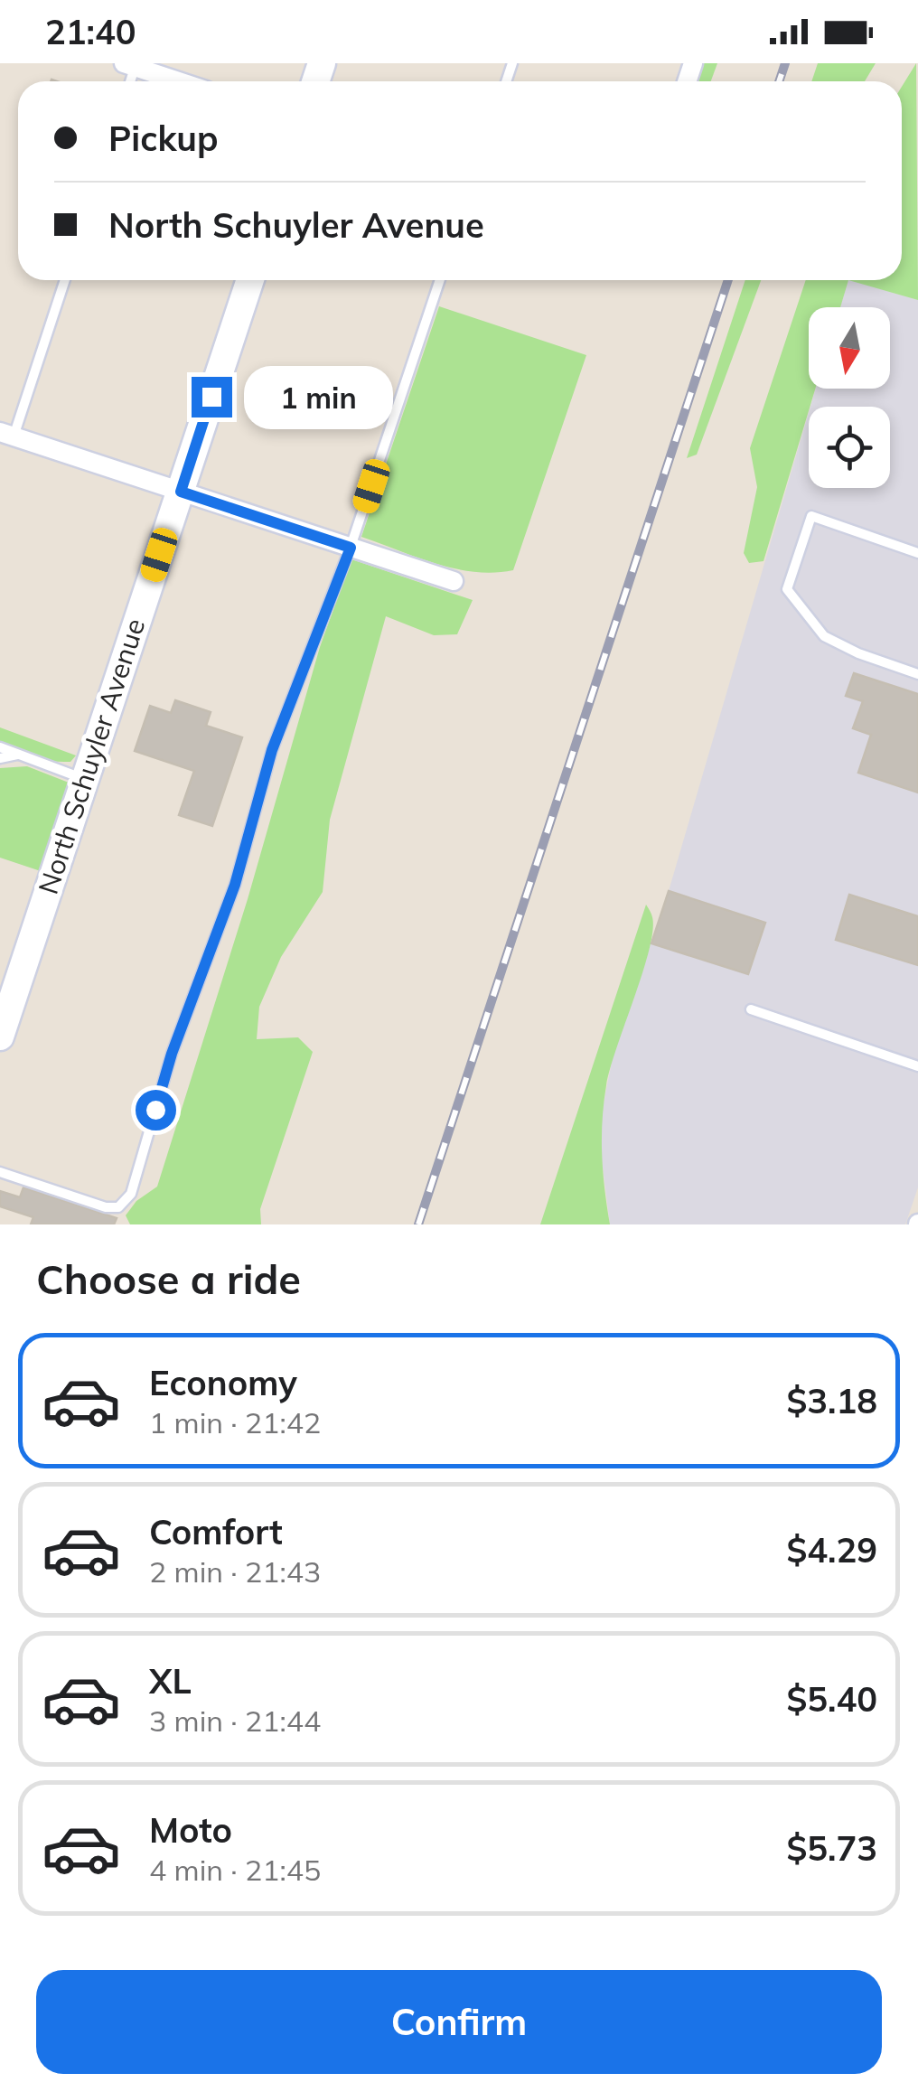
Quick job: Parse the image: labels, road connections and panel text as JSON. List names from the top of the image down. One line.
{"streets":{"street":["North Schuyler Avenue"]},"north":"bottom","page":{"status":"21:40","banner":["Pickup","North Schuyler Avenue"],"bubble":"1 min","heading":"Choose a ride","list":[{"name":"Economy","note":"1 min · 21:42","value":"$3.18"},{"name":"Comfort","note":"2 min · 21:43","value":"$4.29"},{"name":"XL","note":"3 min · 21:44","value":"$5.40"},{"name":"Moto","note":"4 min · 21:45","value":"$5.73"}],"buttons":"Confirm"}}
